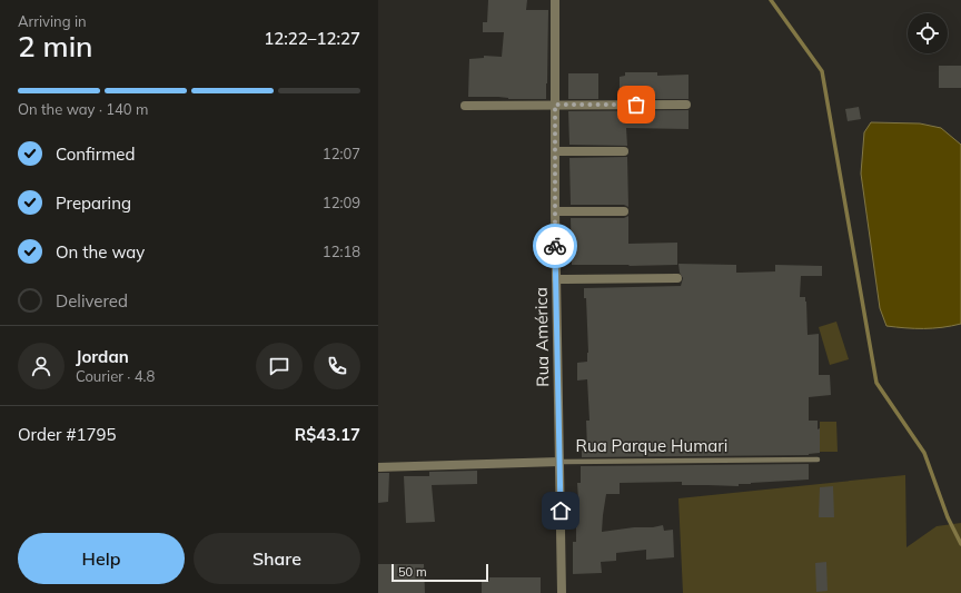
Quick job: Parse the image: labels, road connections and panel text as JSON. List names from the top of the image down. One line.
{"streets":{"street":["Rua América","Rua Parque Humari"]},"crossings":[["Rua América","Rua Parque Humari"]],"scale_bar":"50 m","page":{"heading":["2 min","Arriving in","12:22–12:27"],"panel":["Jordan","Courier · 4.8","Order #1795","R$43.17"],"bar":"On the way · 140 m","list":[["Confirmed","12:07"],["Preparing","12:09"],["On the way","12:18"],"Delivered"],"buttons":["Help","Share"],"scale":"50 m"}}
